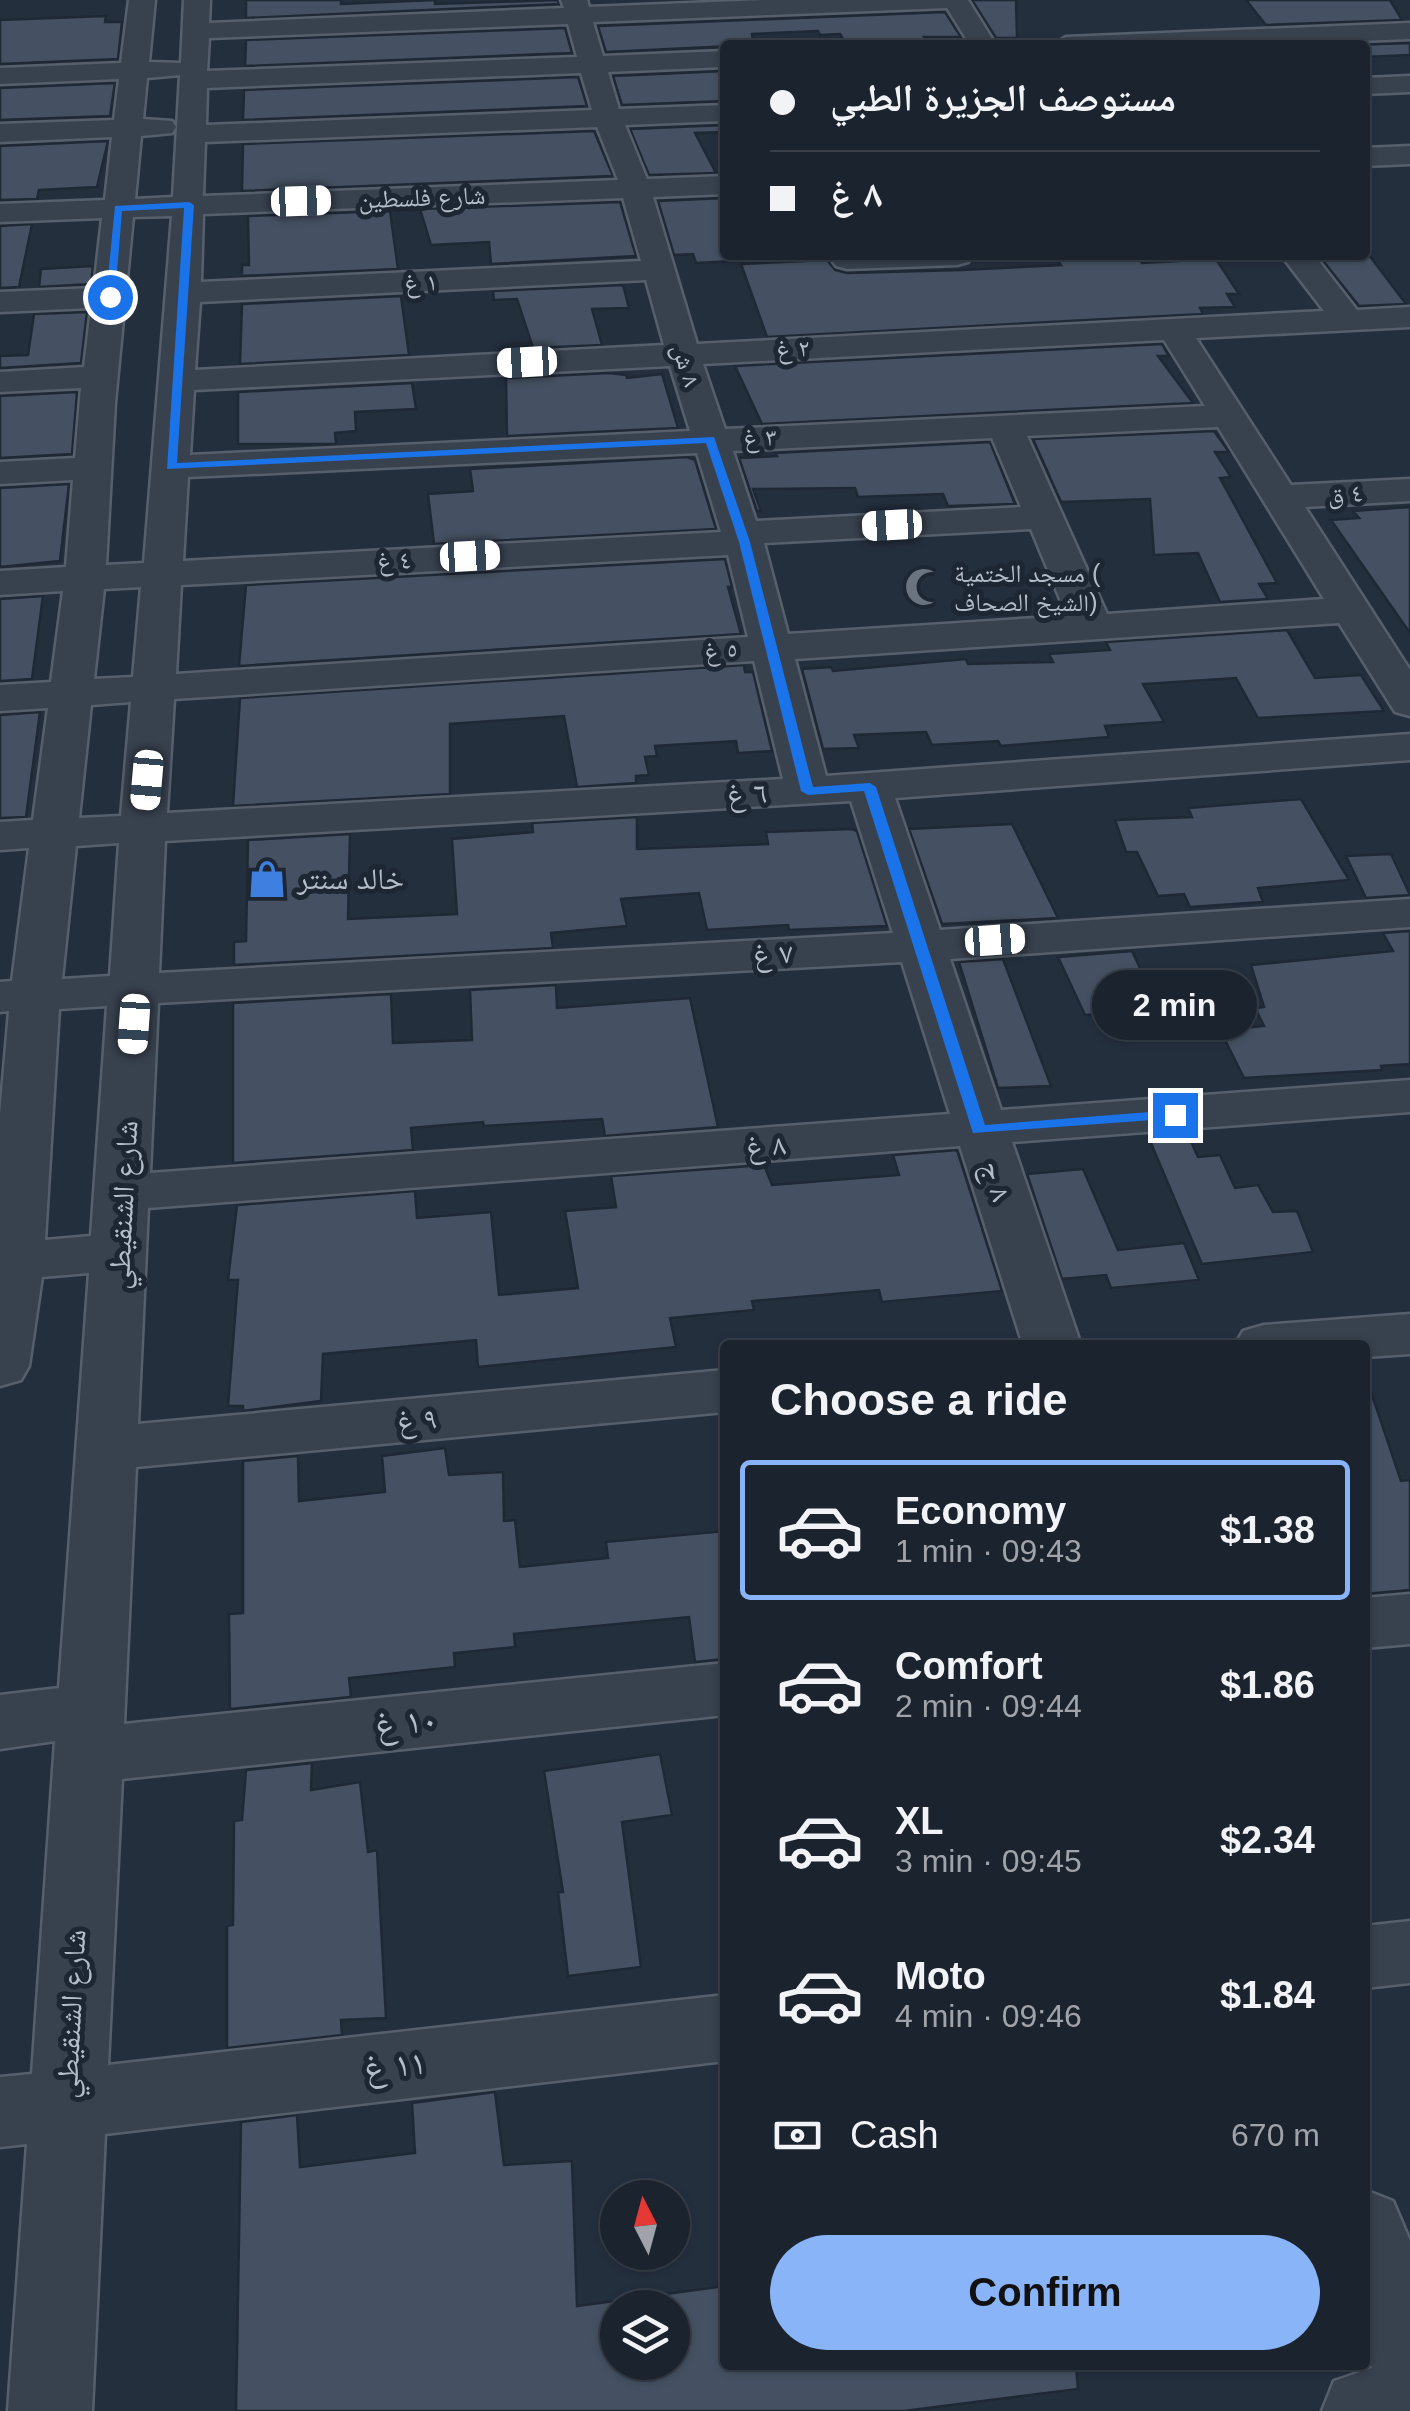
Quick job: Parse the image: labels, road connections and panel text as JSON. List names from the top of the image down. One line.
{"streets":{"street":["شارع فلسطين","١ غ","٢ غ","٨ ش","٣ غ","٤ ق","٤ غ","٥ غ","٦ غ","٧ غ","٨ غ","٨ ج","شارع الشنقيطي","٩ غ","١٠ غ","١١ غ"]},"crossings":[["شارع فلسطين","٨ ش"],["شارع فلسطين","شارع الشنقيطي"],["١ غ","٨ ش"],["١ غ","شارع الشنقيطي"],["٢ غ","٨ ش"],["٢ غ","شارع الشنقيطي"],["٨ ش","٣ غ"],["٨ ش","٤ غ"],["٨ ش","٥ غ"],["٨ ش","٦ غ"],["٣ غ","شارع الشنقيطي"],["٤ غ","شارع الشنقيطي"],["٥ غ","شارع الشنقيطي"],["٦ غ","٨ ج"],["٦ غ","شارع الشنقيطي"],["٧ غ","٨ ج"],["٧ غ","شارع الشنقيطي"],["٨ غ","٨ ج"],["٨ غ","شارع الشنقيطي"],["شارع الشنقيطي","٩ غ"],["شارع الشنقيطي","١٠ غ"],["شارع الشنقيطي","١١ غ"]],"places":{"mosque":["مسجد الختمية ( الشيخ الصحاف)"],"shop":["خالد سنتر"]},"north":"top","page":{"banner":["مستوصف الجزيرة الطبي","٨ غ"],"bubble":"2 min","heading":"Choose a ride","list":[{"name":"Economy","note":"1 min · 09:43","value":"$1.38"},{"name":"Comfort","note":"2 min · 09:44","value":"$1.86"},{"name":"XL","note":"3 min · 09:45","value":"$2.34"},{"name":"Moto","note":"4 min · 09:46","value":"$1.84"}],"pay":["Cash","670 m"],"buttons":"Confirm"}}
